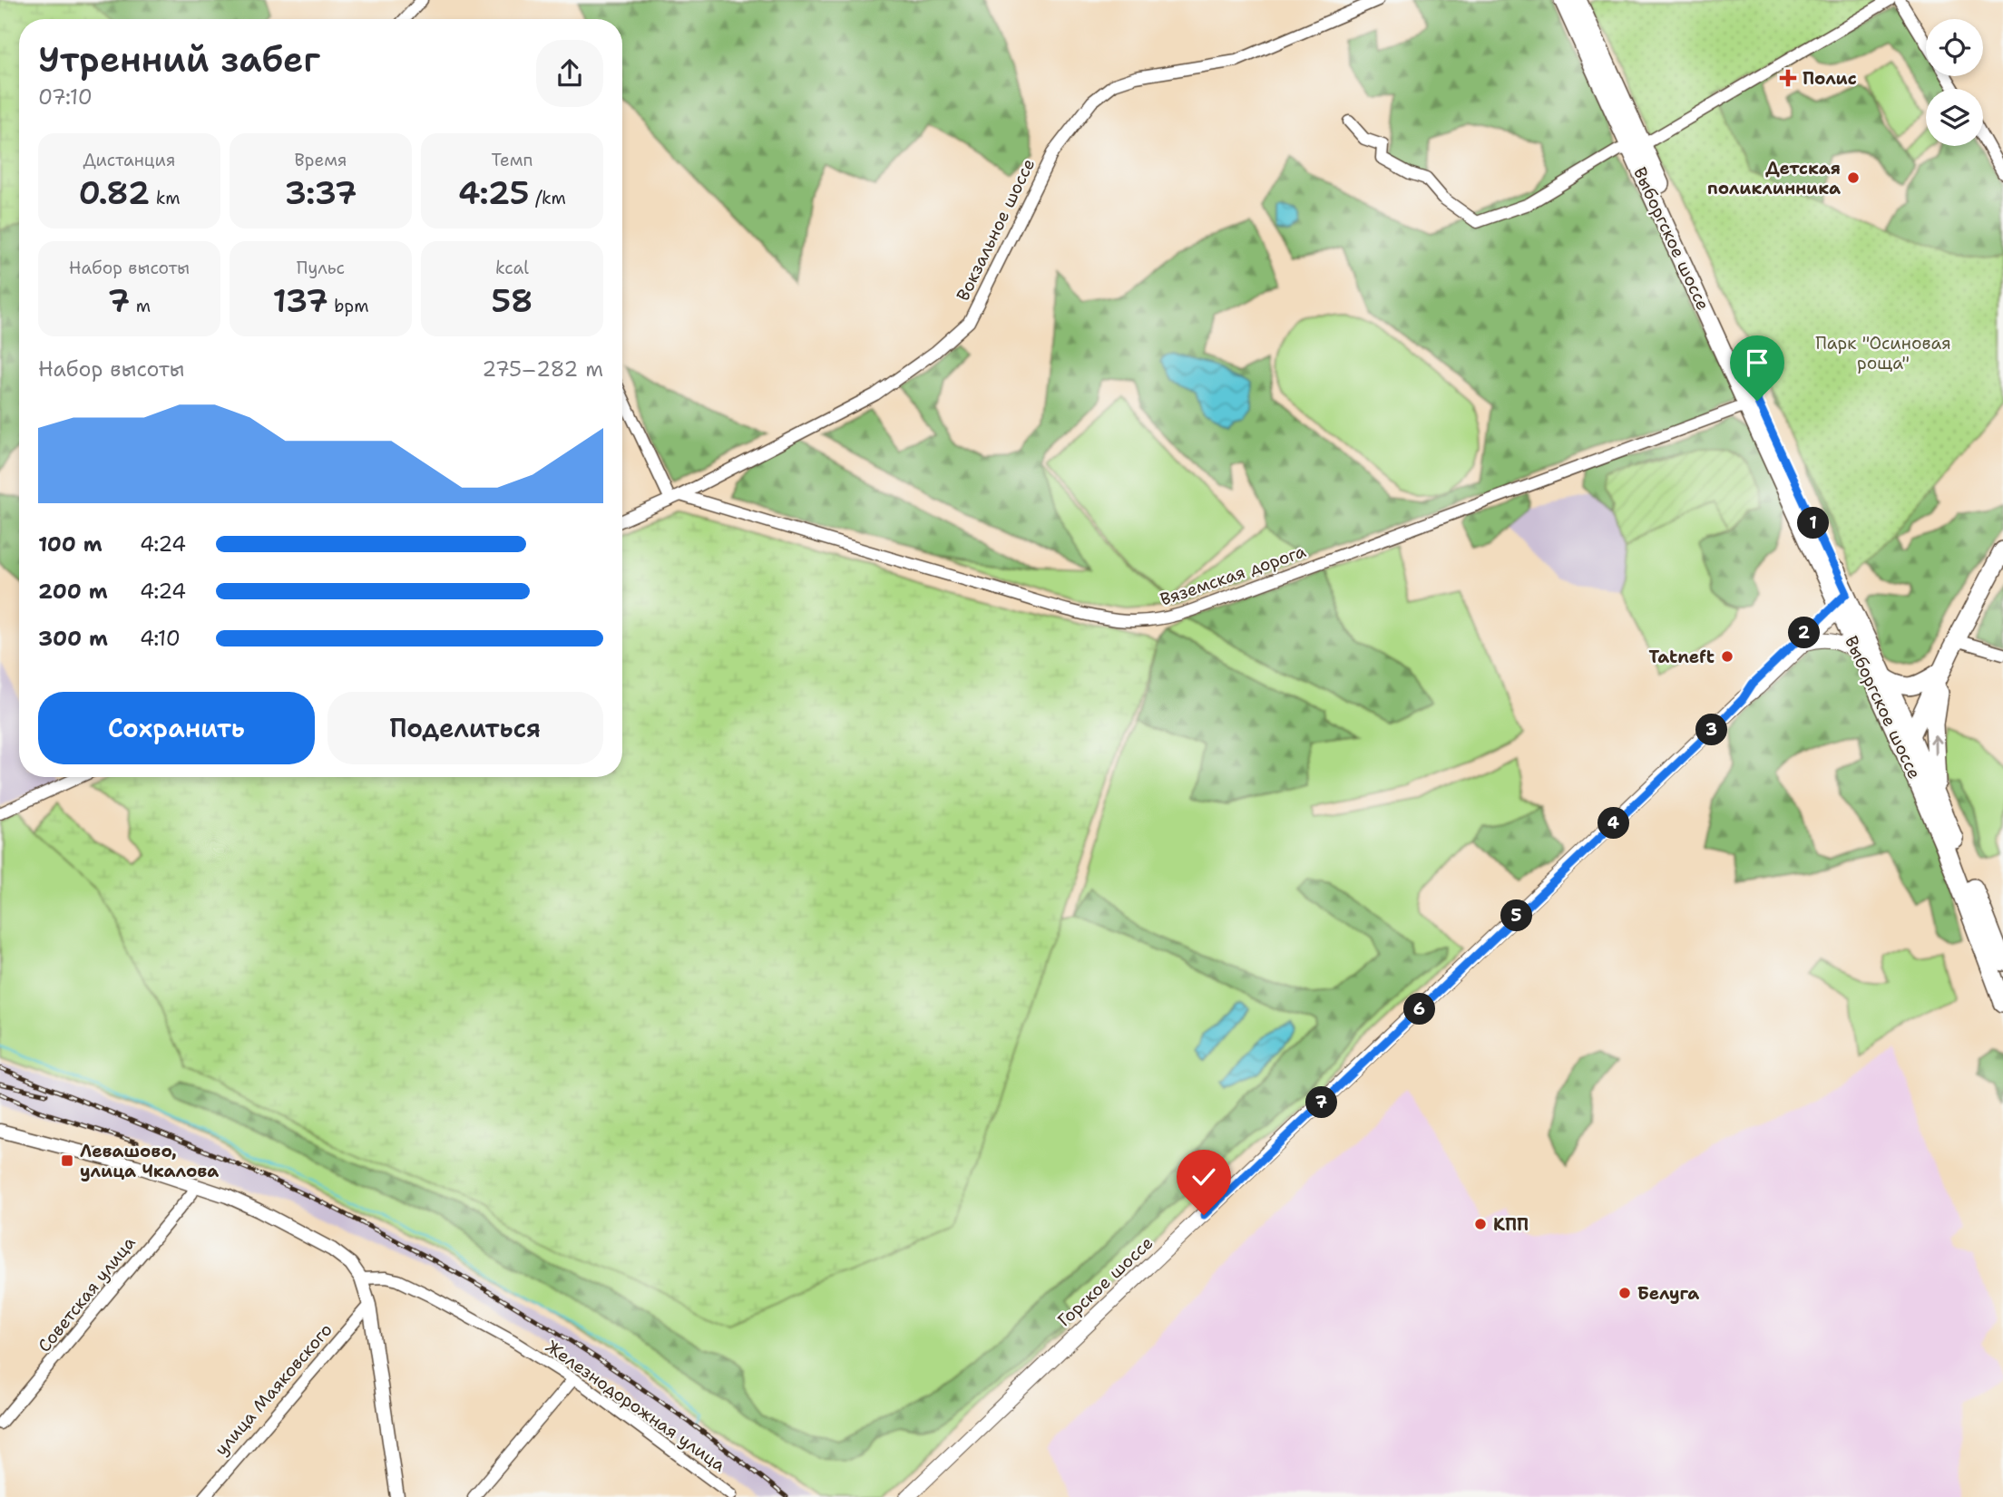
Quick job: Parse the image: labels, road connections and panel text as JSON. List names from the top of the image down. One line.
{"streets":{"main road":["Выборгское шоссе","Горское шоссе"],"street":["Вокзальное шоссе","Вяземская дорога","Советская улица","улица Маяковского","Железнодорожная улица"]},"crossings":[["Вокзальное шоссе","Вяземская дорога"],["Выборгское шоссе","Вяземская дорога"],["Выборгское шоссе","Горское шоссе"]],"parks":["Парк \"Осиновая роща\""],"places":{"health":["Полис"],"other":["Детская поликлинника","Tatneft","КПП","Белуга"],"transit":["Левашово, улица Чкалова"]},"page":{"heading":["Утренний забег","07:10"],"stats":[["Дистанция","0.82 km"],["Время","3:37"],["Темп","4:25 /km"],["Набор высоты","7 m"],["Пульс","137 bpm"],["kcal","58"]],"chart":["Набор высоты","275–282 m"],"pins":["1","2","3","4","5","6","7"],"list":[{"name":"100 m","note":"4:24"},{"name":"200 m","note":"4:24"},{"name":"300 m","note":"4:10"}],"buttons":["Сохранить","Поделиться"]}}
